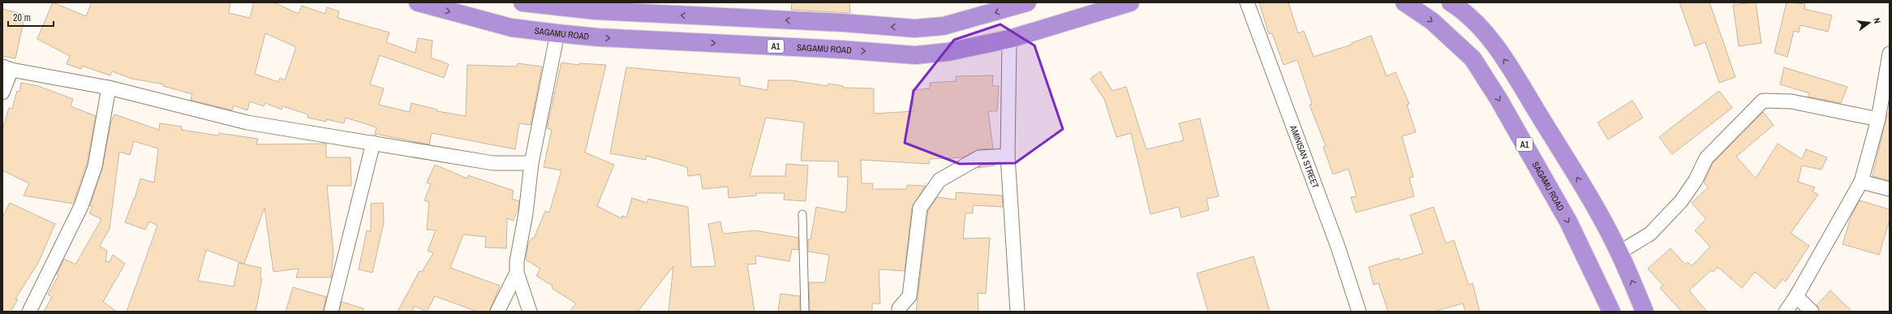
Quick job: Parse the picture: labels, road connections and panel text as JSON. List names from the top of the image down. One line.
{"streets":{"highway":["SAGAMU ROAD","A1"],"street":["AMINISAN STREET"]},"scale_bar":"20 m","north":"right"}
